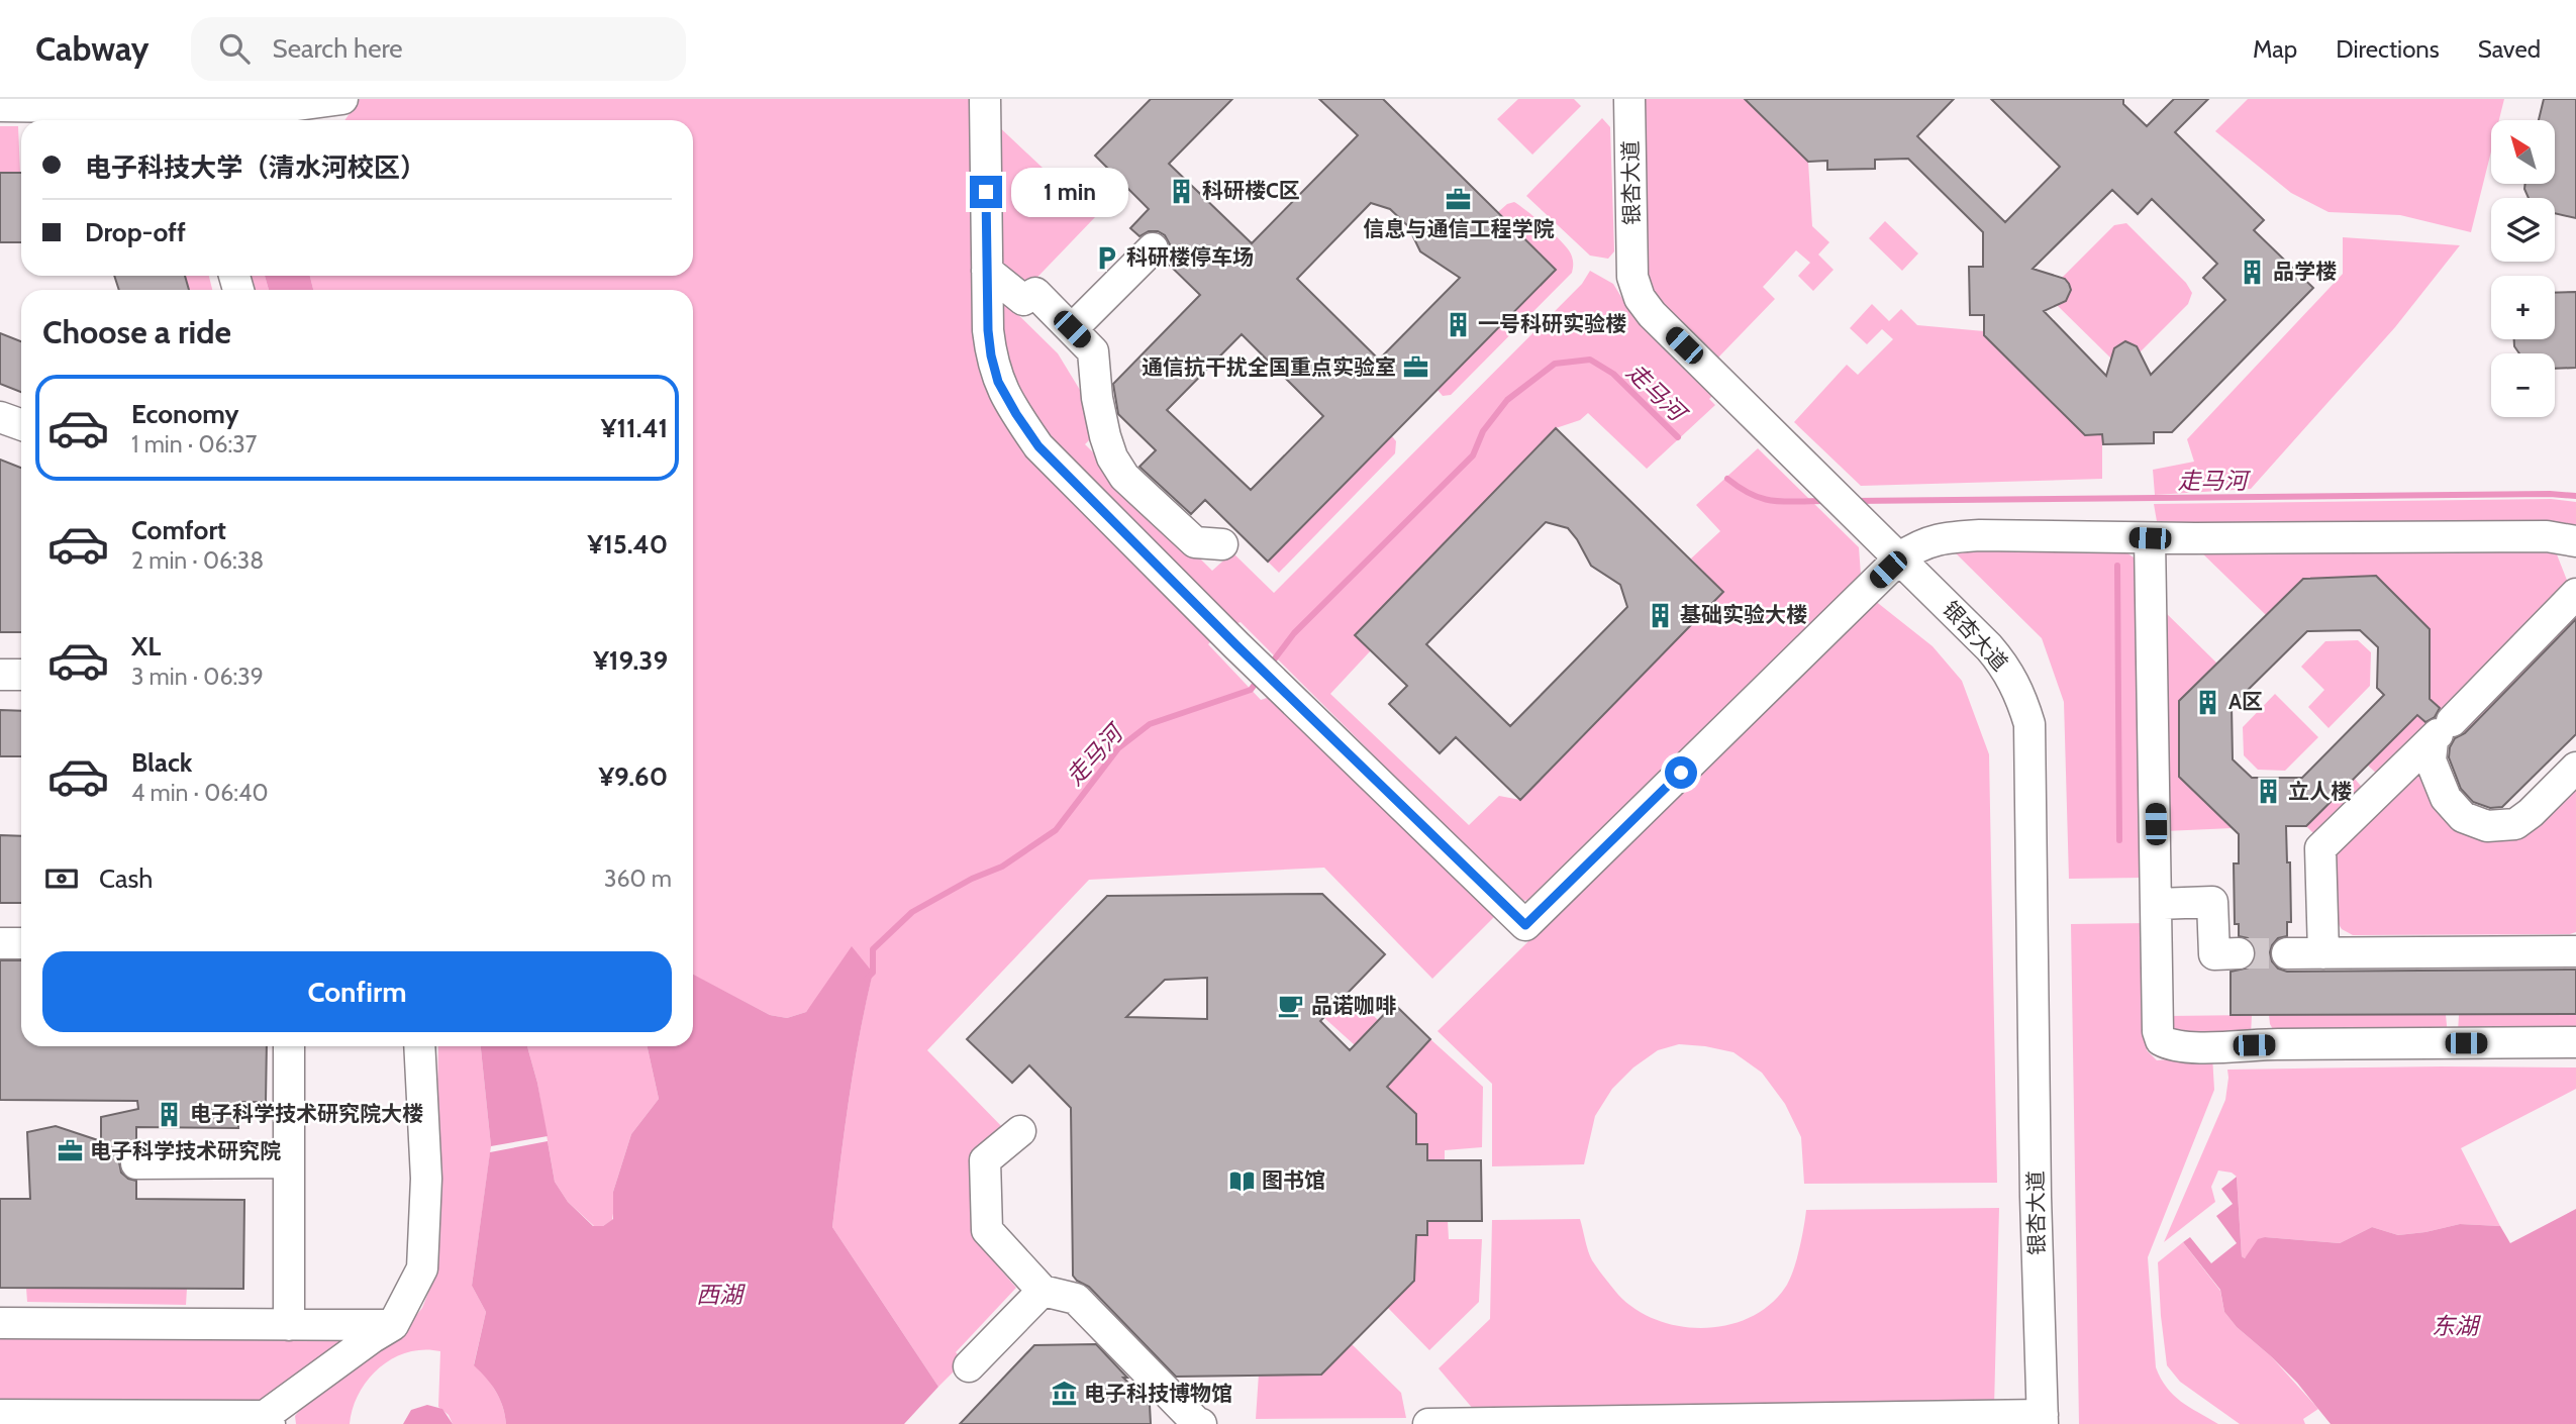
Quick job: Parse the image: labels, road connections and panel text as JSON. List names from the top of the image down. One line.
{"streets":{"street":["银杏大道"]},"water":["走马河","西湖","东湖"],"places":{"building":["科研楼C区","品学楼","一号科研实验楼","基础实验大楼","A区","立人楼","电子科学技术研究院大楼"],"office":["信息与通信工程学院","通信抗干扰全国重点实验室","电子科学技术研究院"],"parking":["科研楼停车场"],"cafe":["品诺咖啡"],"library":["图书馆"],"museum":["电子科技博物馆"]},"north":"top left","page":{"header":"Cabway","search":"Search here","nav":["Map","Directions","Saved"],"map_buttons":["+","−"],"banner":["电子科技大学（清水河校区）","Drop-off"],"bubble":"1 min","heading":"Choose a ride","list":[{"name":"Economy","note":"1 min · 06:37","value":"¥11.41"},{"name":"Comfort","note":"2 min · 06:38","value":"¥15.40"},{"name":"XL","note":"3 min · 06:39","value":"¥19.39"},{"name":"Black","note":"4 min · 06:40","value":"¥9.60"}],"pay":["Cash","360 m"],"buttons":"Confirm"}}
